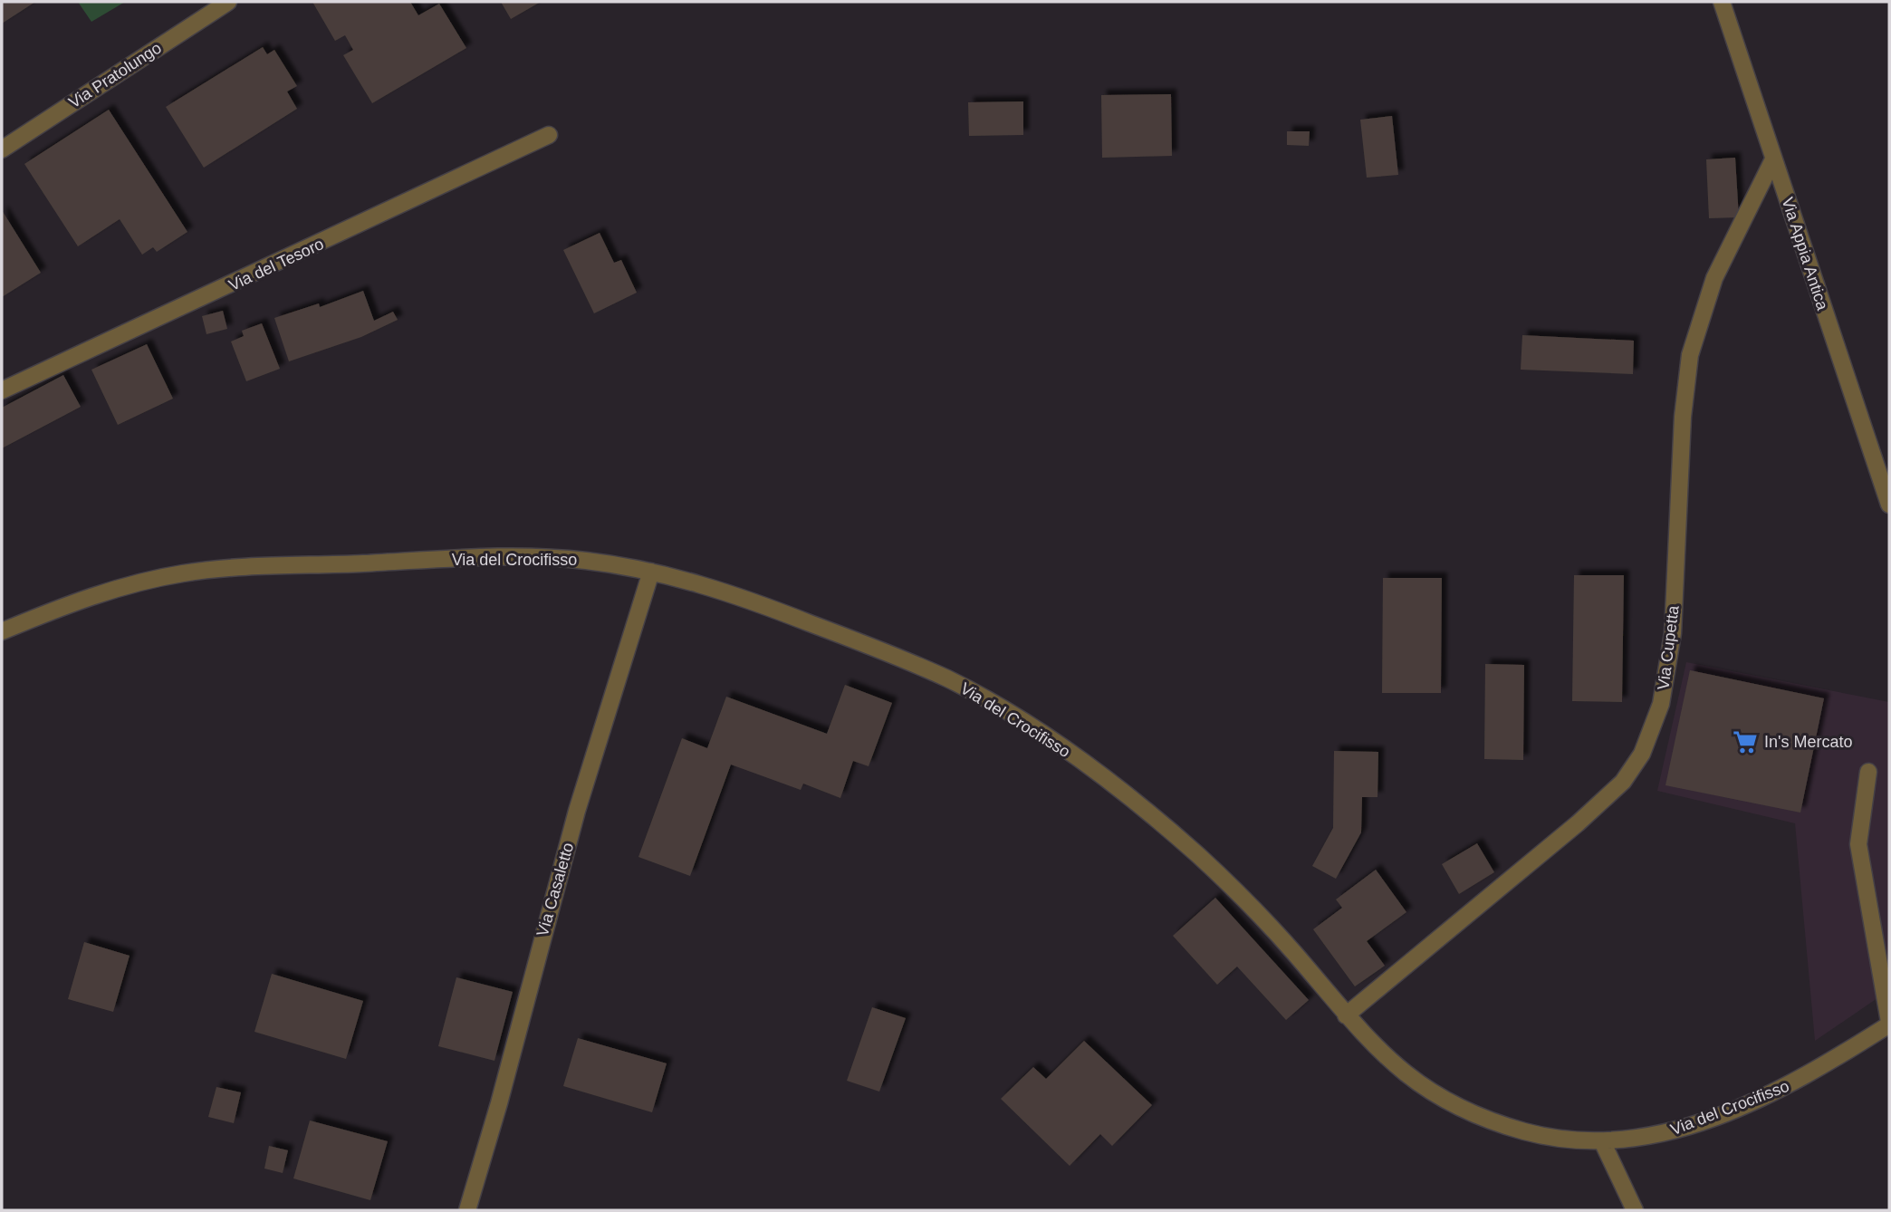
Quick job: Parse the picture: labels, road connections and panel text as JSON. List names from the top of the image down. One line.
{"streets":{"street":["Via Pratolungo","Via Appia Antica","Via del Tesoro","Via del Crocifisso","Via Cupetta","Via Casaletto"]},"crossings":[["Via Appia Antica","Via Cupetta"],["Via del Crocifisso","Via Cupetta"],["Via del Crocifisso","Via Casaletto"]],"places":{"supermarket":["In's Mercato"]}}
